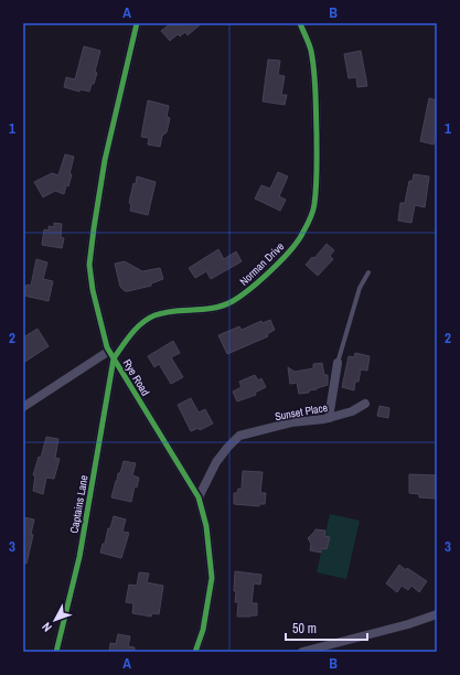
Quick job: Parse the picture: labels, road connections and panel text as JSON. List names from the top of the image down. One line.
{"streets":{"street":["Norman Drive","Rye Road","Sunset Place","Captains Lane"]},"crossings":[["Norman Drive","Rye Road"],["Norman Drive","Captains Lane"],["Rye Road","Sunset Place"],["Rye Road","Captains Lane"]],"scale_bar":"50 m","north":"bottom left","grid":{"columns":["A","B"],"rows":["1","2","3"]}}
